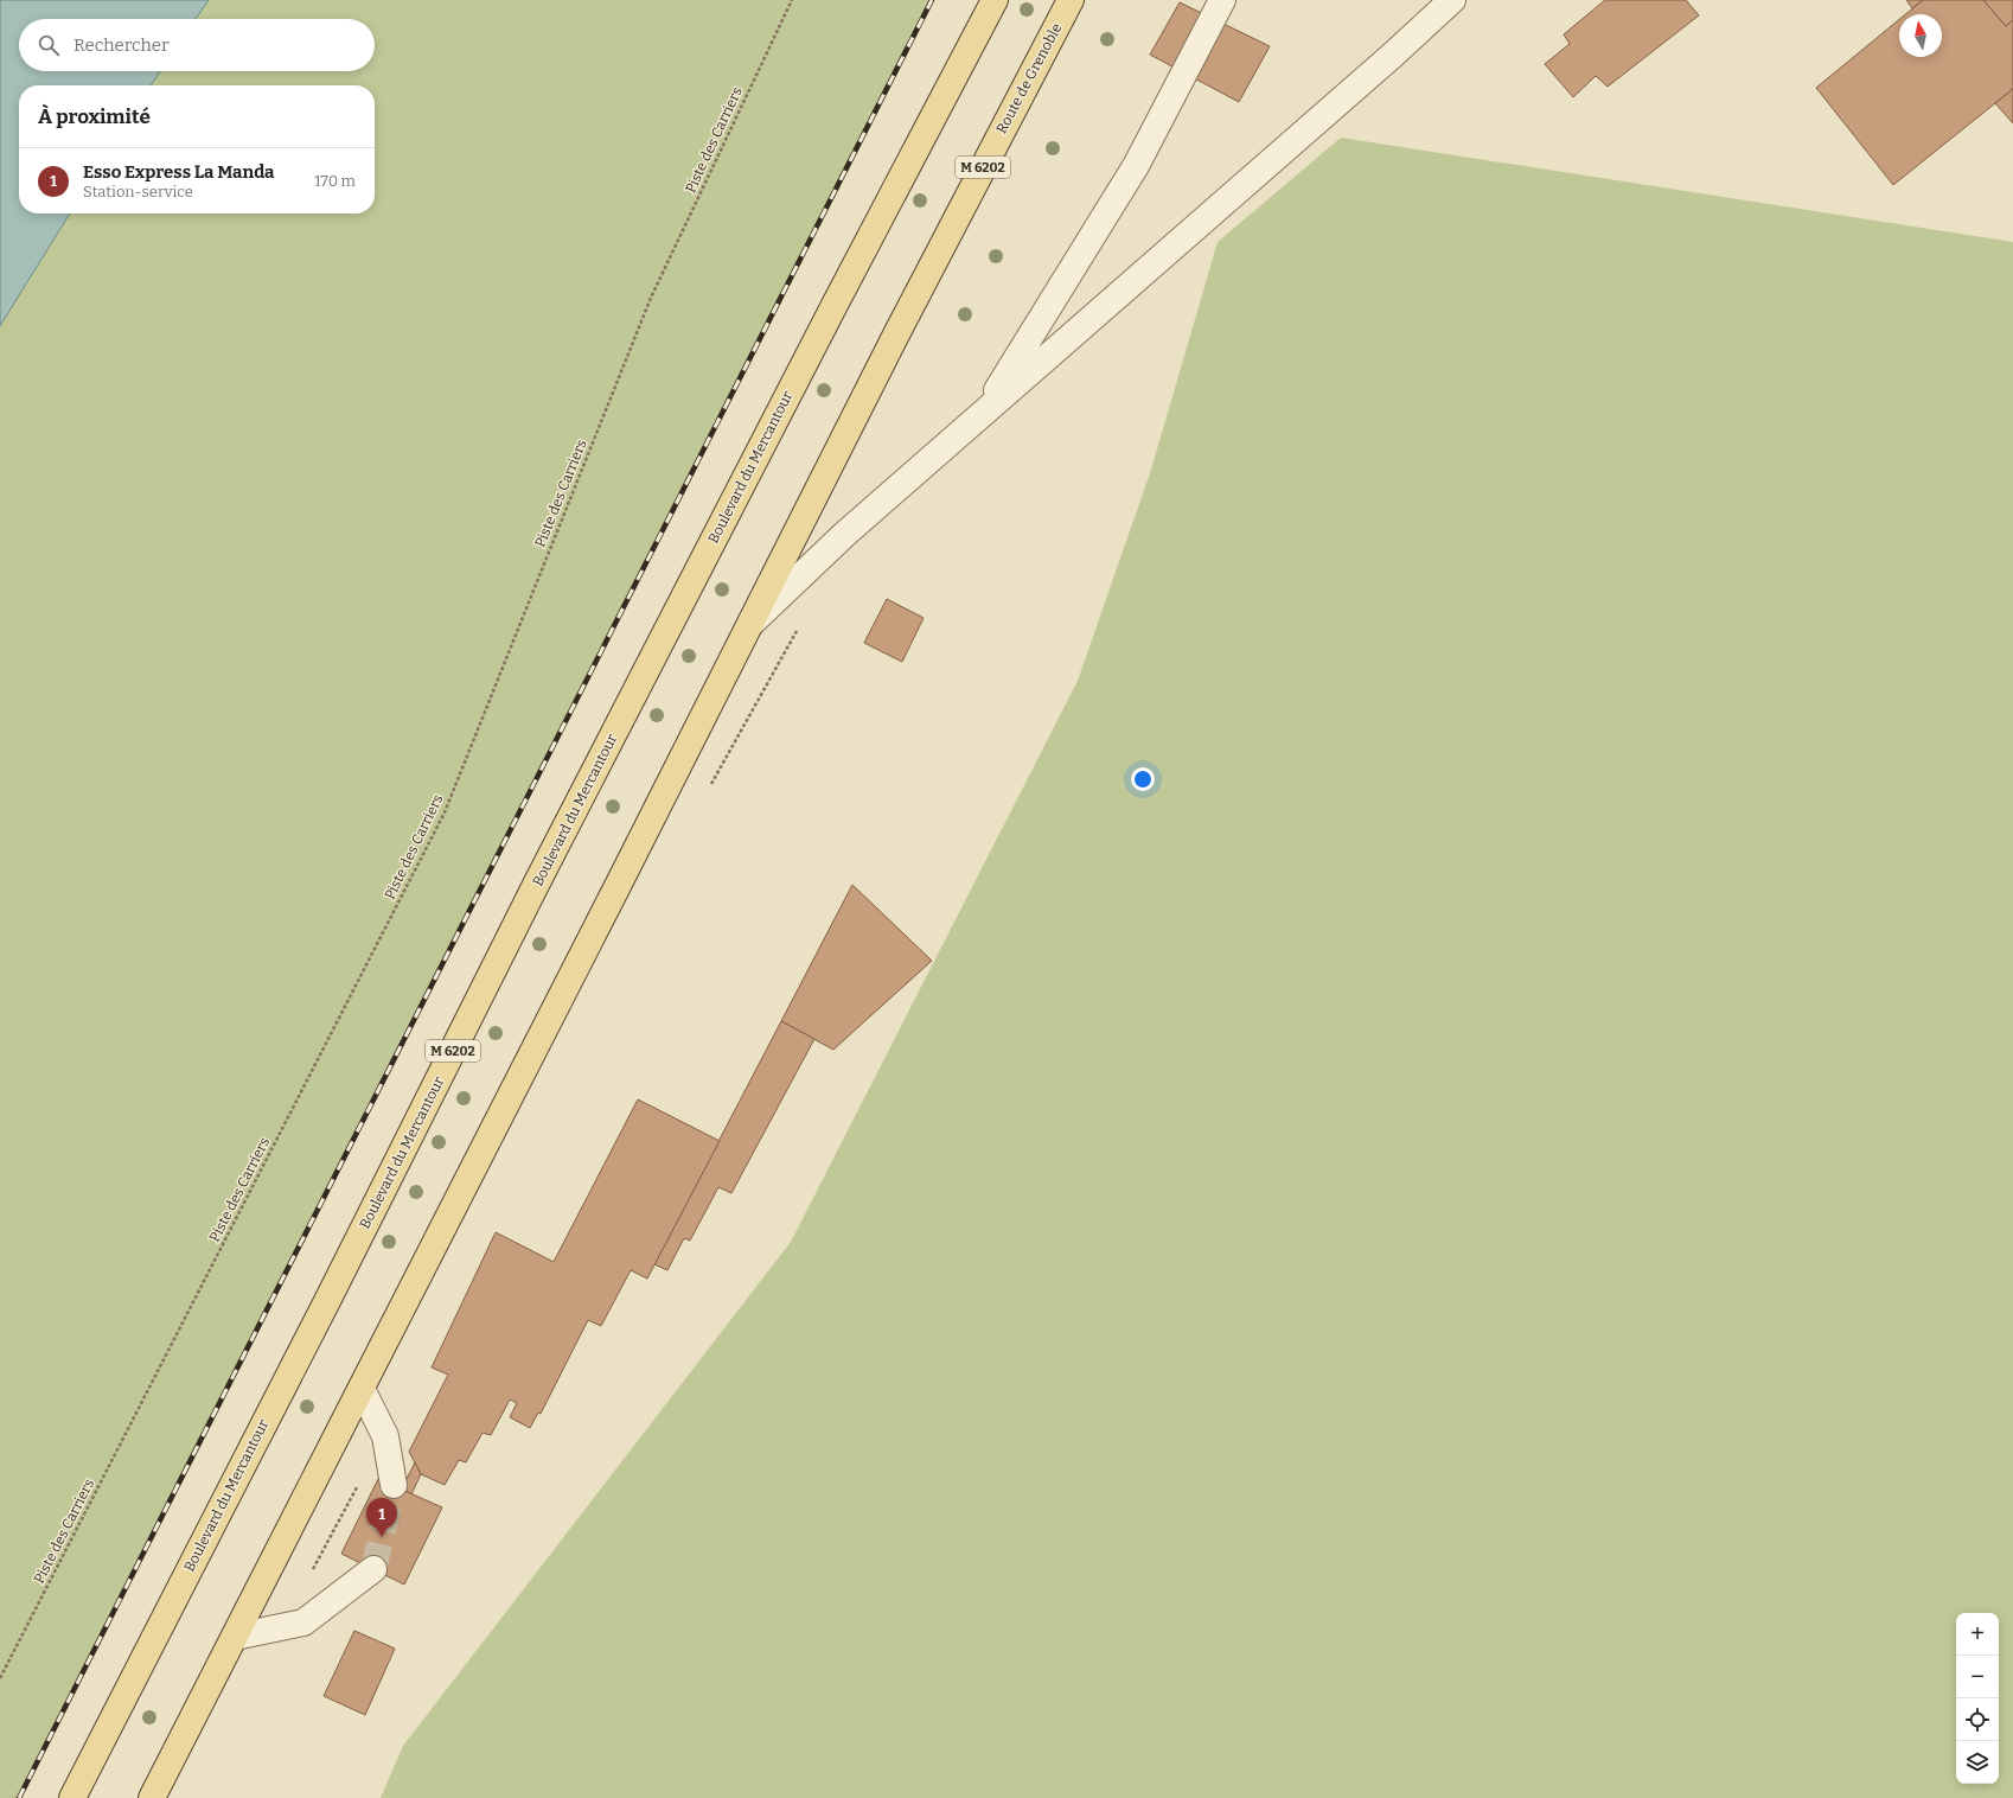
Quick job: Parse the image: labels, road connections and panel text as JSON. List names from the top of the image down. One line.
{"streets":{"main road":["Route de Grenoble","M 6202","Boulevard du Mercantour"],"path":["Piste des Carriers"]},"crossings":[["Route de Grenoble","M 6202"]],"north":"top","page":{"search":"Rechercher","heading":"À proximité","list":[{"mark":"1","name":"Esso Express La Manda","note":"Station-service","value":"170 m"}],"pins":"1","map_buttons":["+","−"]}}
